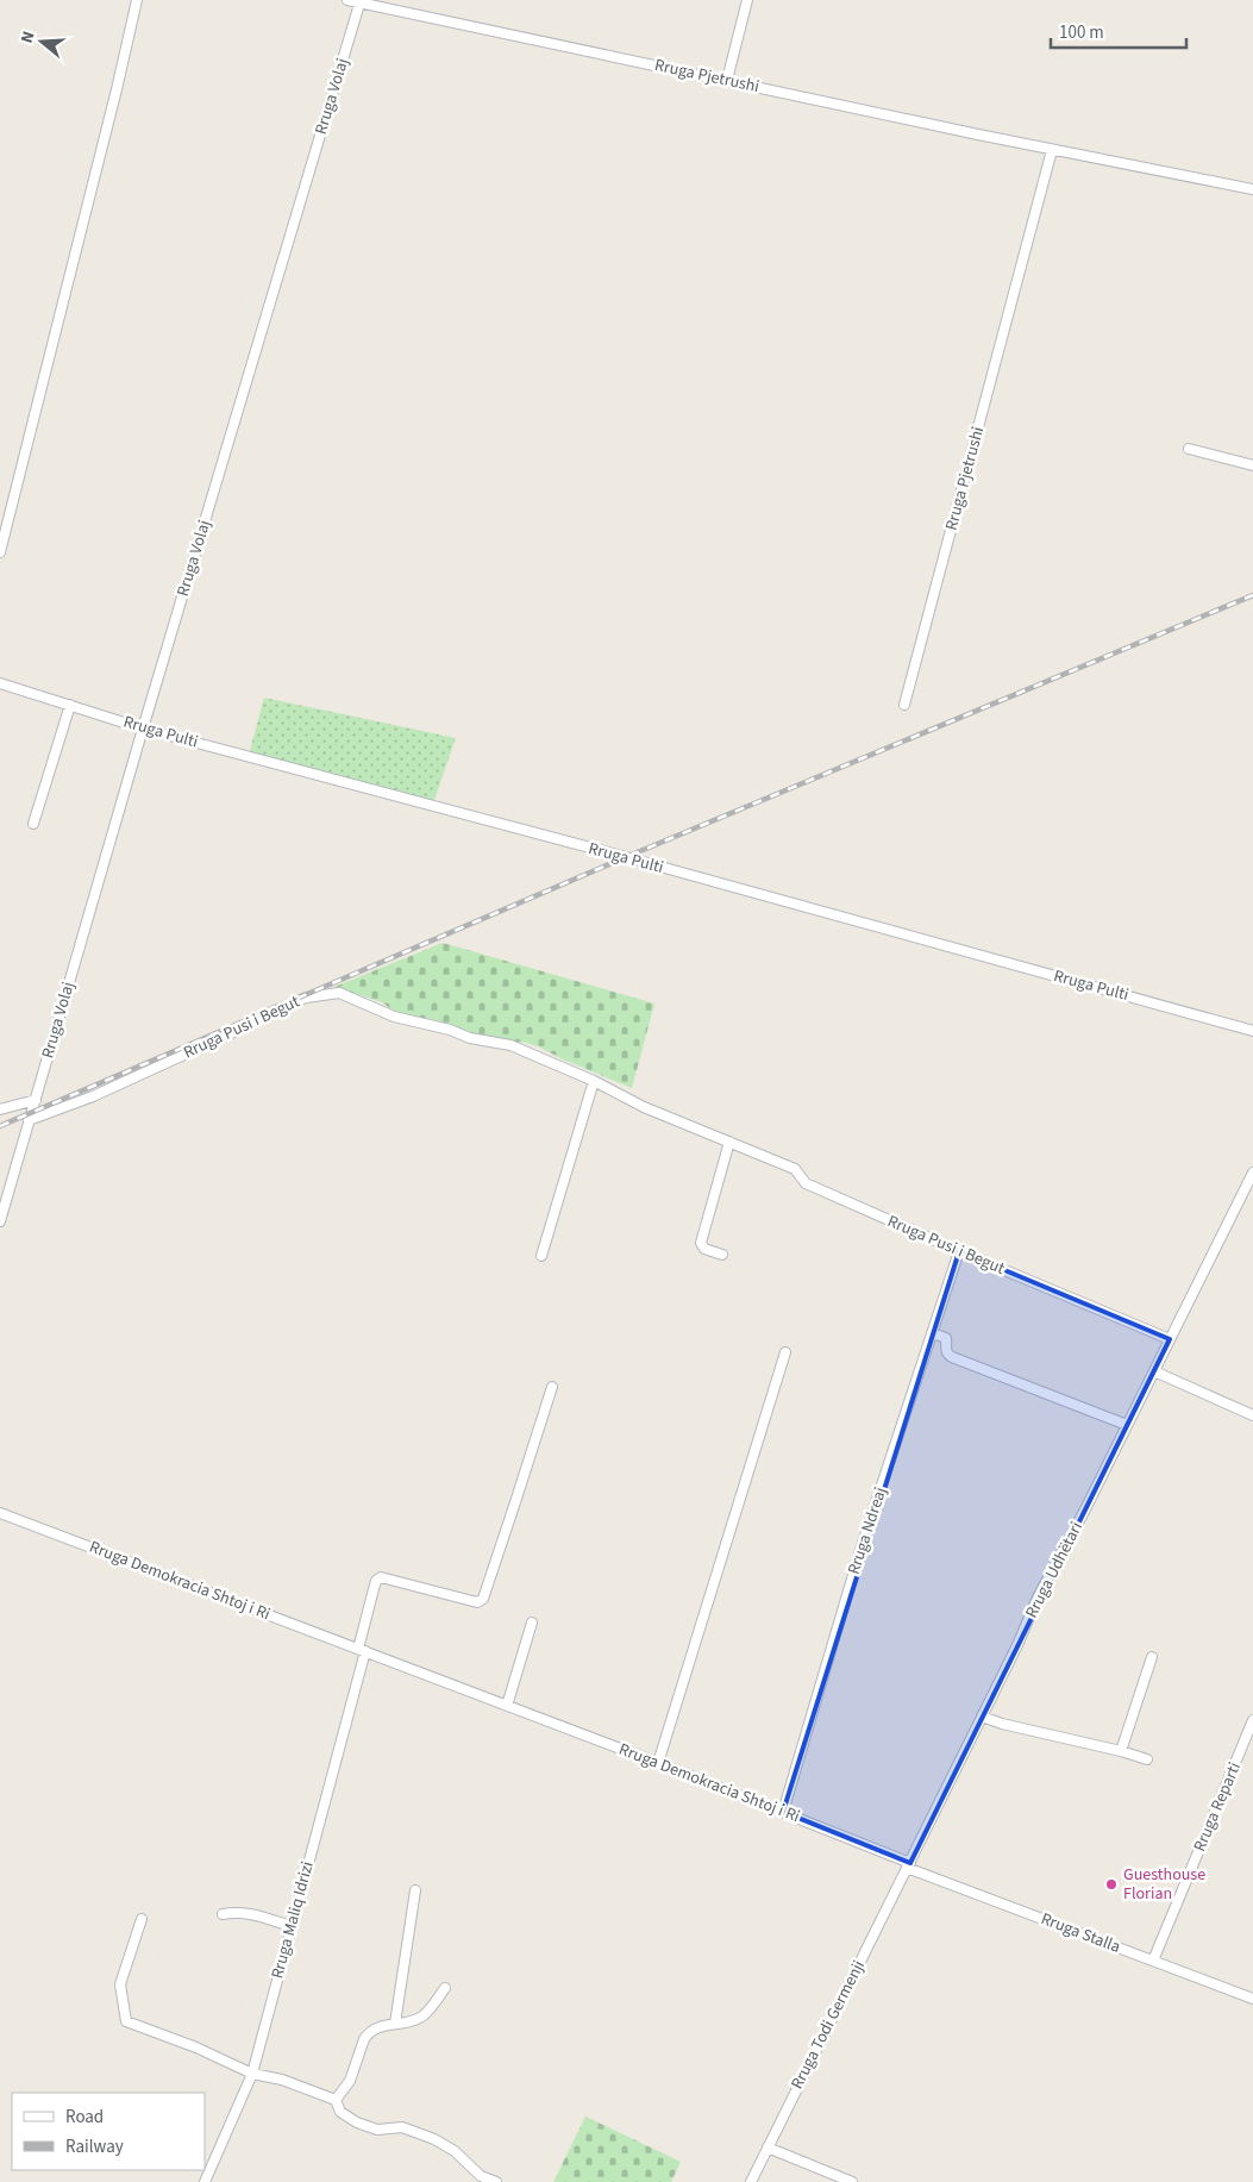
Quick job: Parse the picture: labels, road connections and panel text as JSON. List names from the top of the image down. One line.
{"streets":{"street":["Rruga Pjetrushi","Rruga Volaj","Rruga Pulti","Rruga Pusi i Begut","Rruga Ndreaj","Rruga Udhëtari","Rruga Demokracia Shtoj i Ri","Rruga Reparti","Rruga Maliq Idrizi","Rruga Stalla","Rruga Todi Germenji"]},"crossings":[["Rruga Pjetrushi","Rruga Volaj"],["Rruga Volaj","Rruga Pulti"],["Rruga Volaj","Rruga Pusi i Begut"],["Rruga Pusi i Begut","Rruga Ndreaj"],["Rruga Pusi i Begut","Rruga Udhëtari"],["Rruga Ndreaj","Rruga Demokracia Shtoj i Ri"],["Rruga Udhëtari","Rruga Demokracia Shtoj i Ri"],["Rruga Udhëtari","Rruga Stalla"],["Rruga Udhëtari","Rruga Todi Germenji"],["Rruga Demokracia Shtoj i Ri","Rruga Maliq Idrizi"],["Rruga Demokracia Shtoj i Ri","Rruga Stalla"],["Rruga Demokracia Shtoj i Ri","Rruga Todi Germenji"],["Rruga Reparti","Rruga Stalla"],["Rruga Stalla","Rruga Todi Germenji"]],"places":["Guesthouse Florian"],"legend":["Road","Railway"],"scale_bar":"100 m","north":"left"}
